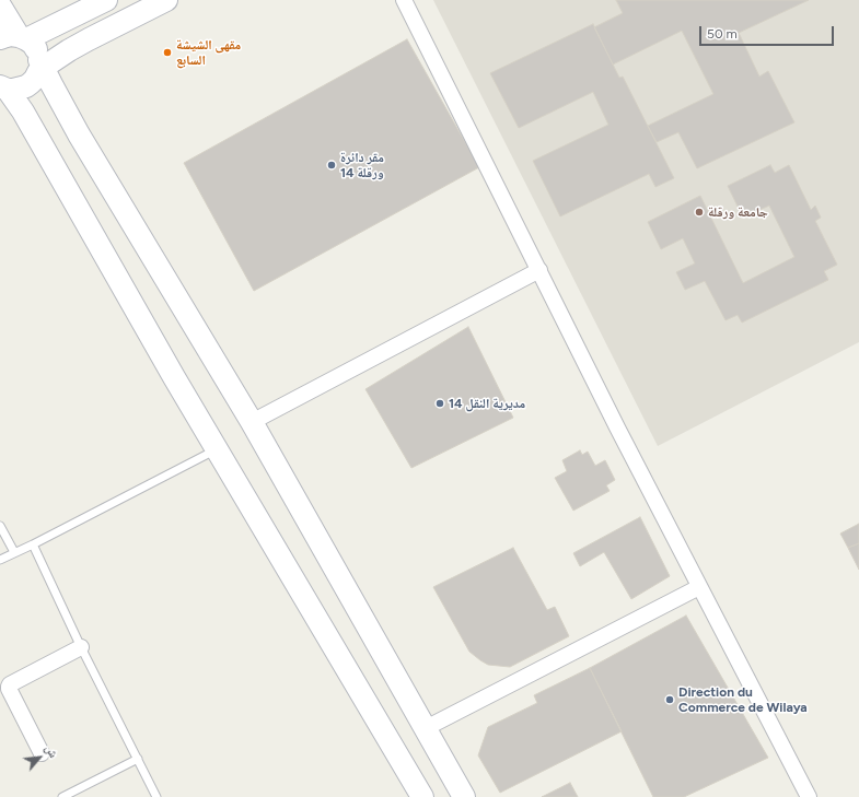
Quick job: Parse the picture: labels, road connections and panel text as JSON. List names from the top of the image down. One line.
{"places":["مقهى الشيشة السابع","مقر دائرة ورقلة 14","جامعة ورقلة","مديرية النقل 14","Direction du Commerce de Wilaya"],"scale_bar":"50 m","north":"top right"}
